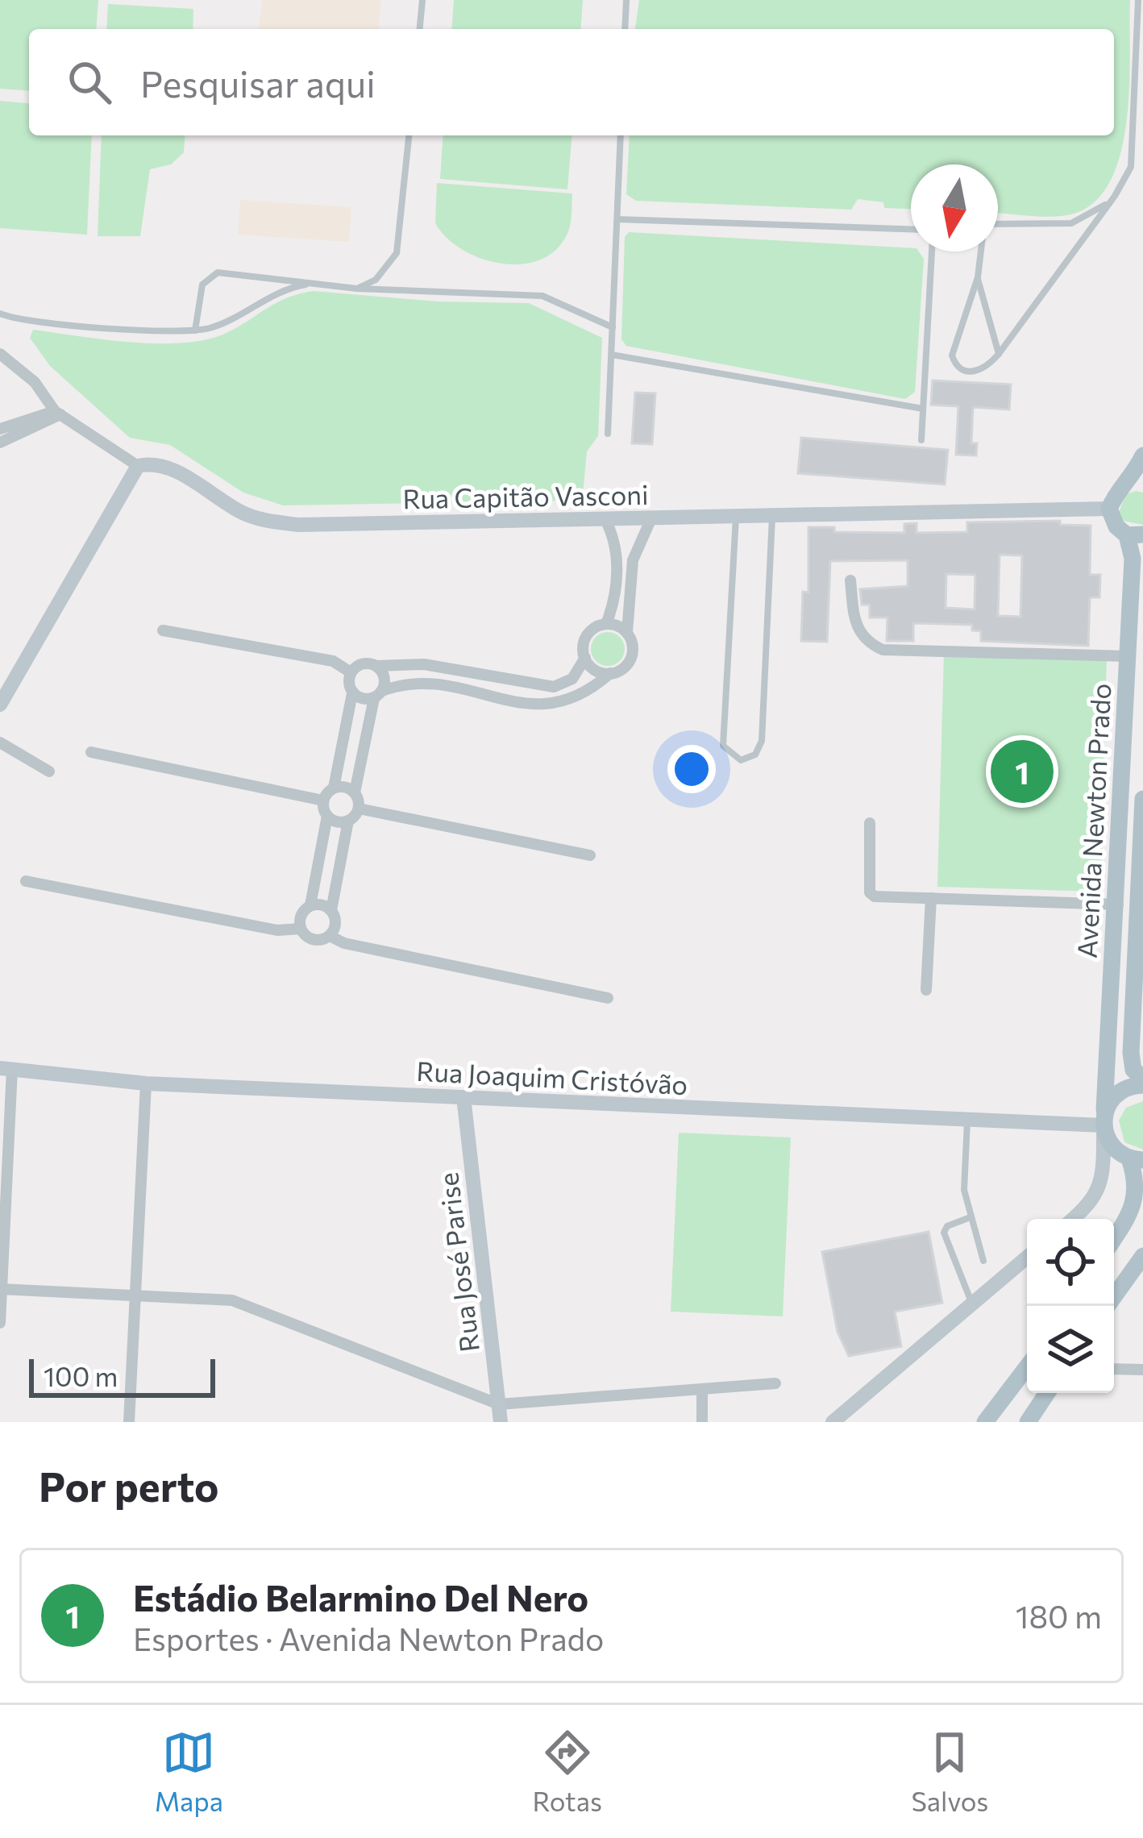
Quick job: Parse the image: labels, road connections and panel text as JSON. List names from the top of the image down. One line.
{"streets":{"main road":["Avenida Newton Prado"],"street":["Rua Capitão Vasconi","Rua Joaquim Cristóvão","Rua José Parise"]},"crossings":[["Avenida Newton Prado","Rua Joaquim Cristóvão"],["Rua Joaquim Cristóvão","Rua José Parise"]],"scale_bar":"100 m","north":"bottom","page":{"search":"Pesquisar aqui","pins":"1","scale":"100 m","heading":"Por perto","list":[{"mark":"1","name":"Estádio Belarmino Del Nero","note":"Esportes · Avenida Newton Prado","value":"180 m"}],"nav":["Mapa","Rotas","Salvos"]}}
